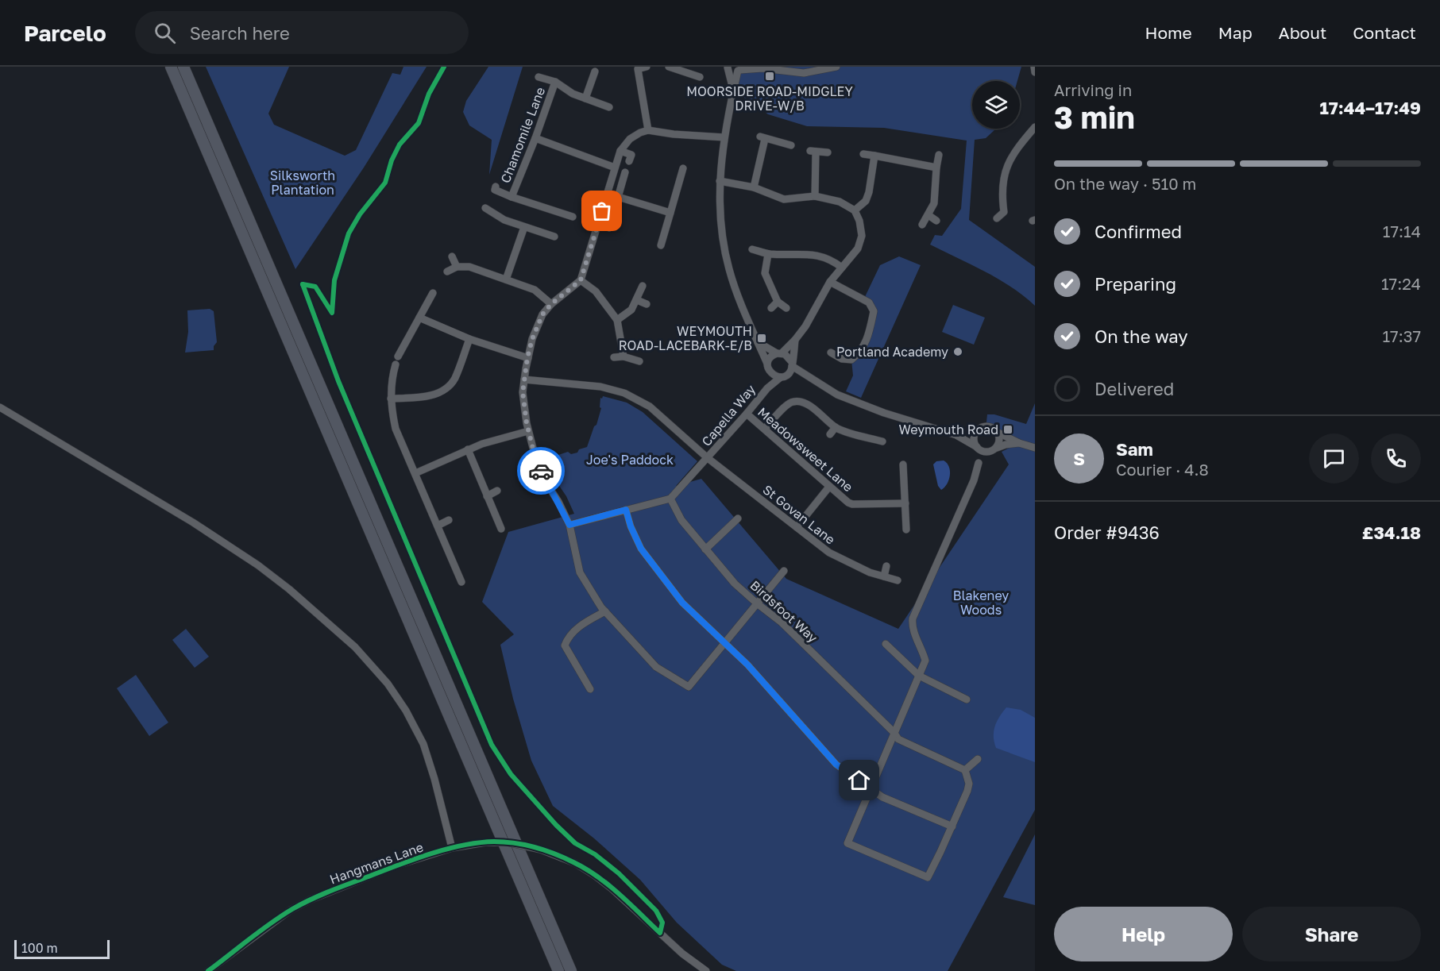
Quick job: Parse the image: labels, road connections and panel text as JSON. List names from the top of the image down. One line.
{"streets":{"street":["Chamomile Lane","Capella Way","Meadowsweet Lane","St Govan Lane","Birdsfoot Way","Hangmans Lane"]},"crossings":[["Capella Way","Meadowsweet Lane"],["Capella Way","St Govan Lane"],["Capella Way","Birdsfoot Way"]],"parks":["Silksworth Plantation","Joe's Paddock","Blakeney Woods"],"places":{"transit":["MOORSIDE ROAD-MIDGLEY DRIVE-W/B","WEYMOUTH ROAD-LACEBARK-E/B","Weymouth Road"],"other":["Portland Academy"]},"scale_bar":"100 m","page":{"header":"Parcelo","search":"Search here","nav":["Home","Map","About","Contact"],"heading":["3 min","Arriving in","17:44–17:49"],"panel":["Sam","Courier · 4.8","Order #9436","£34.18"],"bar":"On the way · 510 m","list":[["Confirmed","17:14"],["Preparing","17:24"],["On the way","17:37"],"Delivered"],"round":"S","buttons":["Help","Share"],"scale":"100 m"}}
